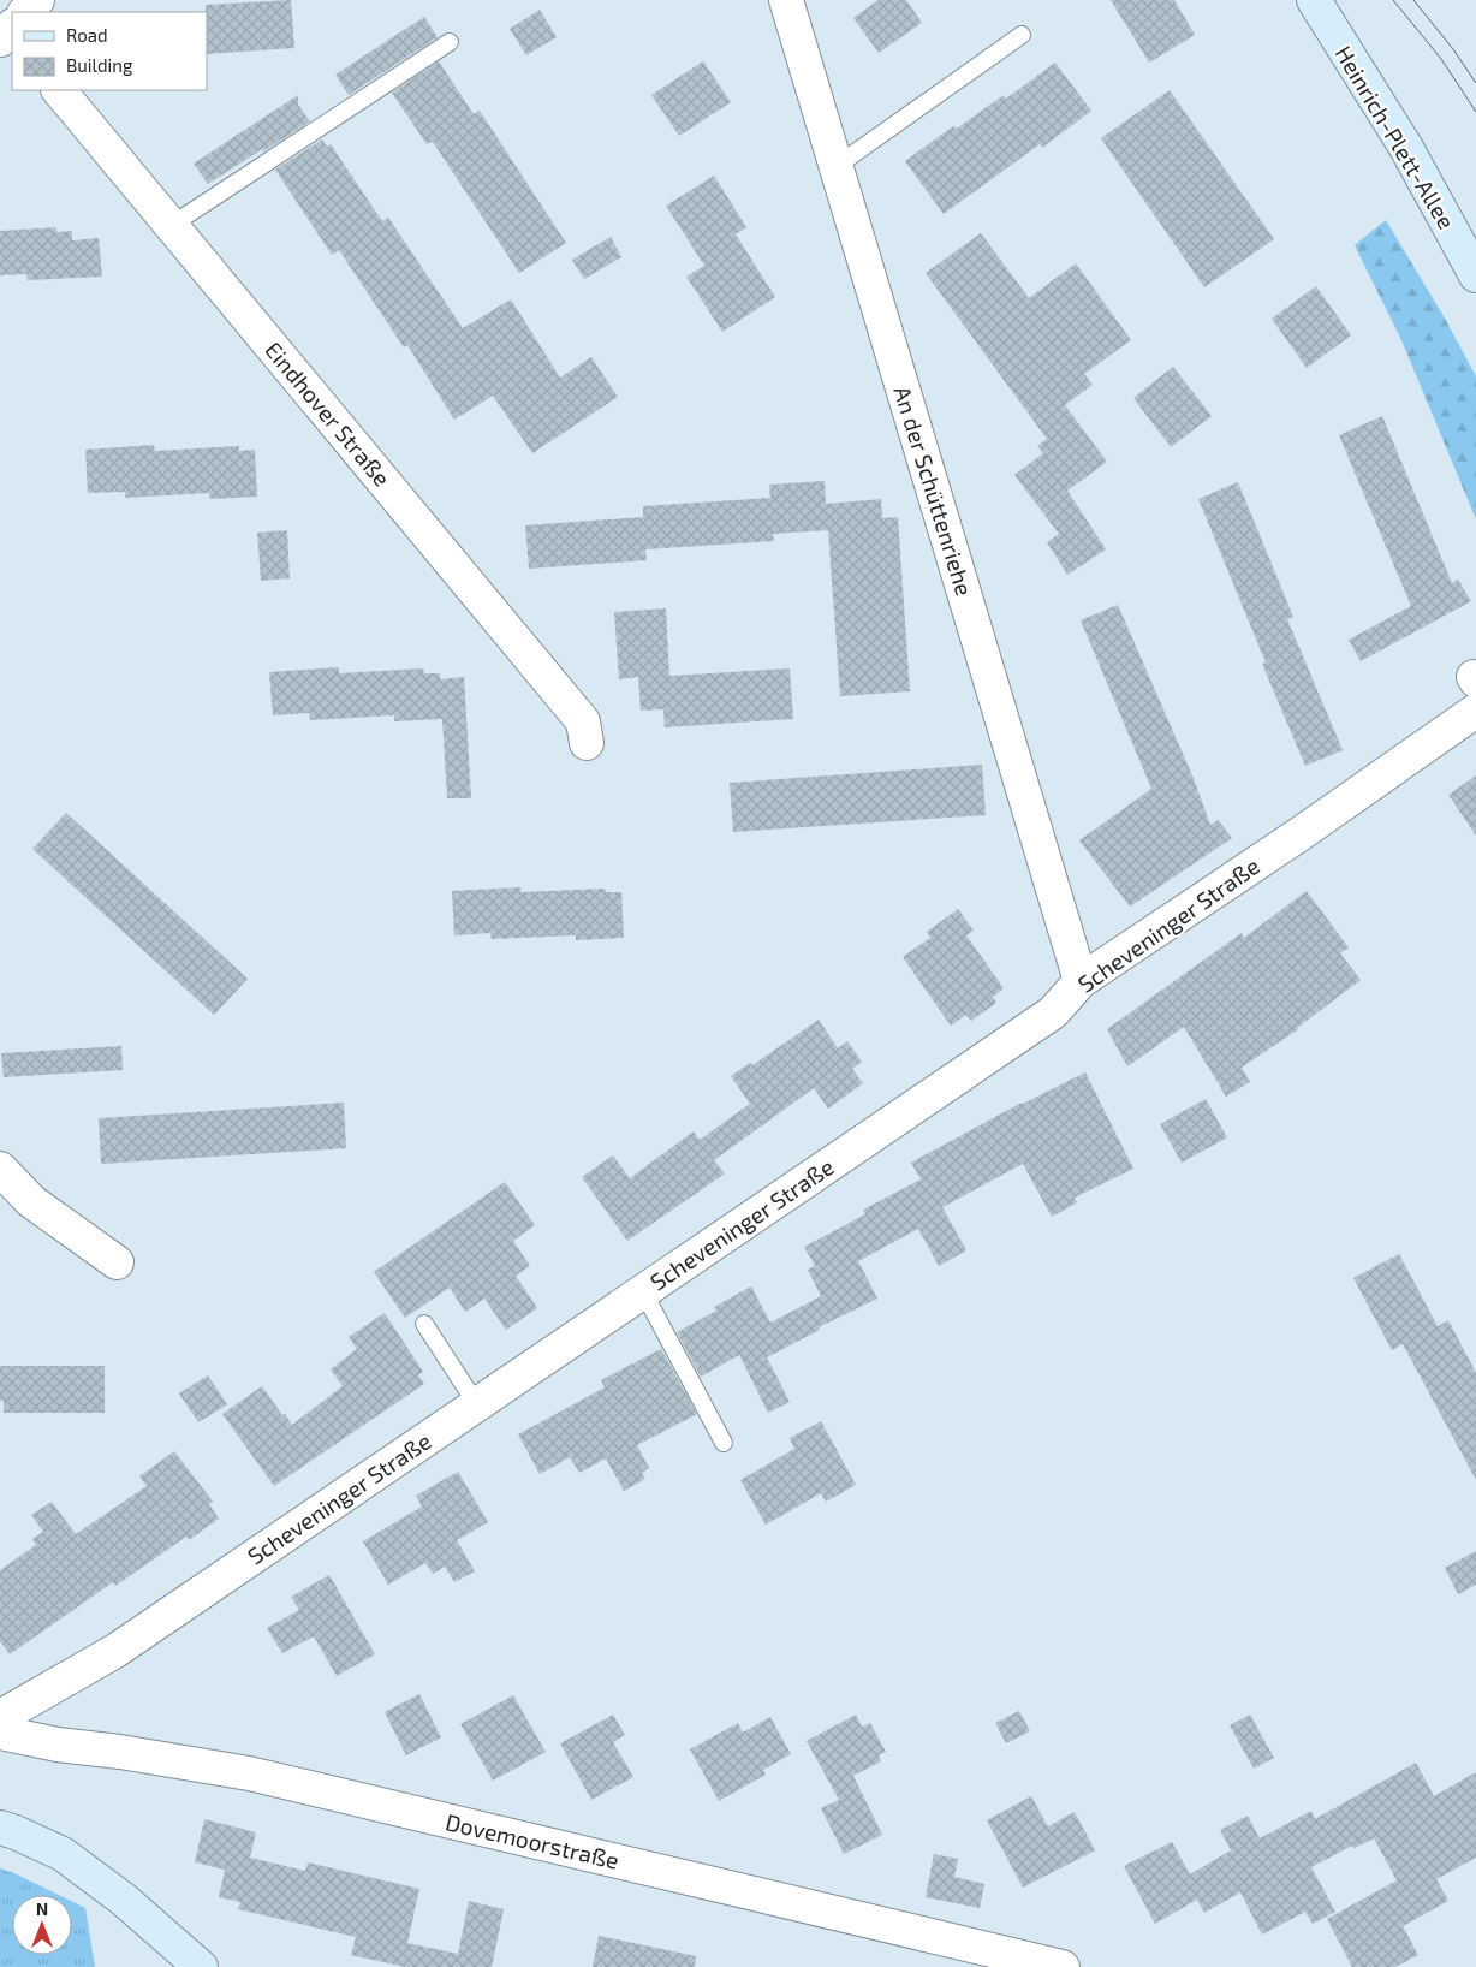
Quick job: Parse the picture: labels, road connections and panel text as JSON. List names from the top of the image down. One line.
{"streets":{"main road":["Heinrich-Plett-Allee"],"street":["Eindhover Straße","An der Schüttenriehe","Scheveninger Straße","Dovemoorstraße"]},"crossings":[["An der Schüttenriehe","Scheveninger Straße"]],"legend":["Road","Building"],"north":"top"}
